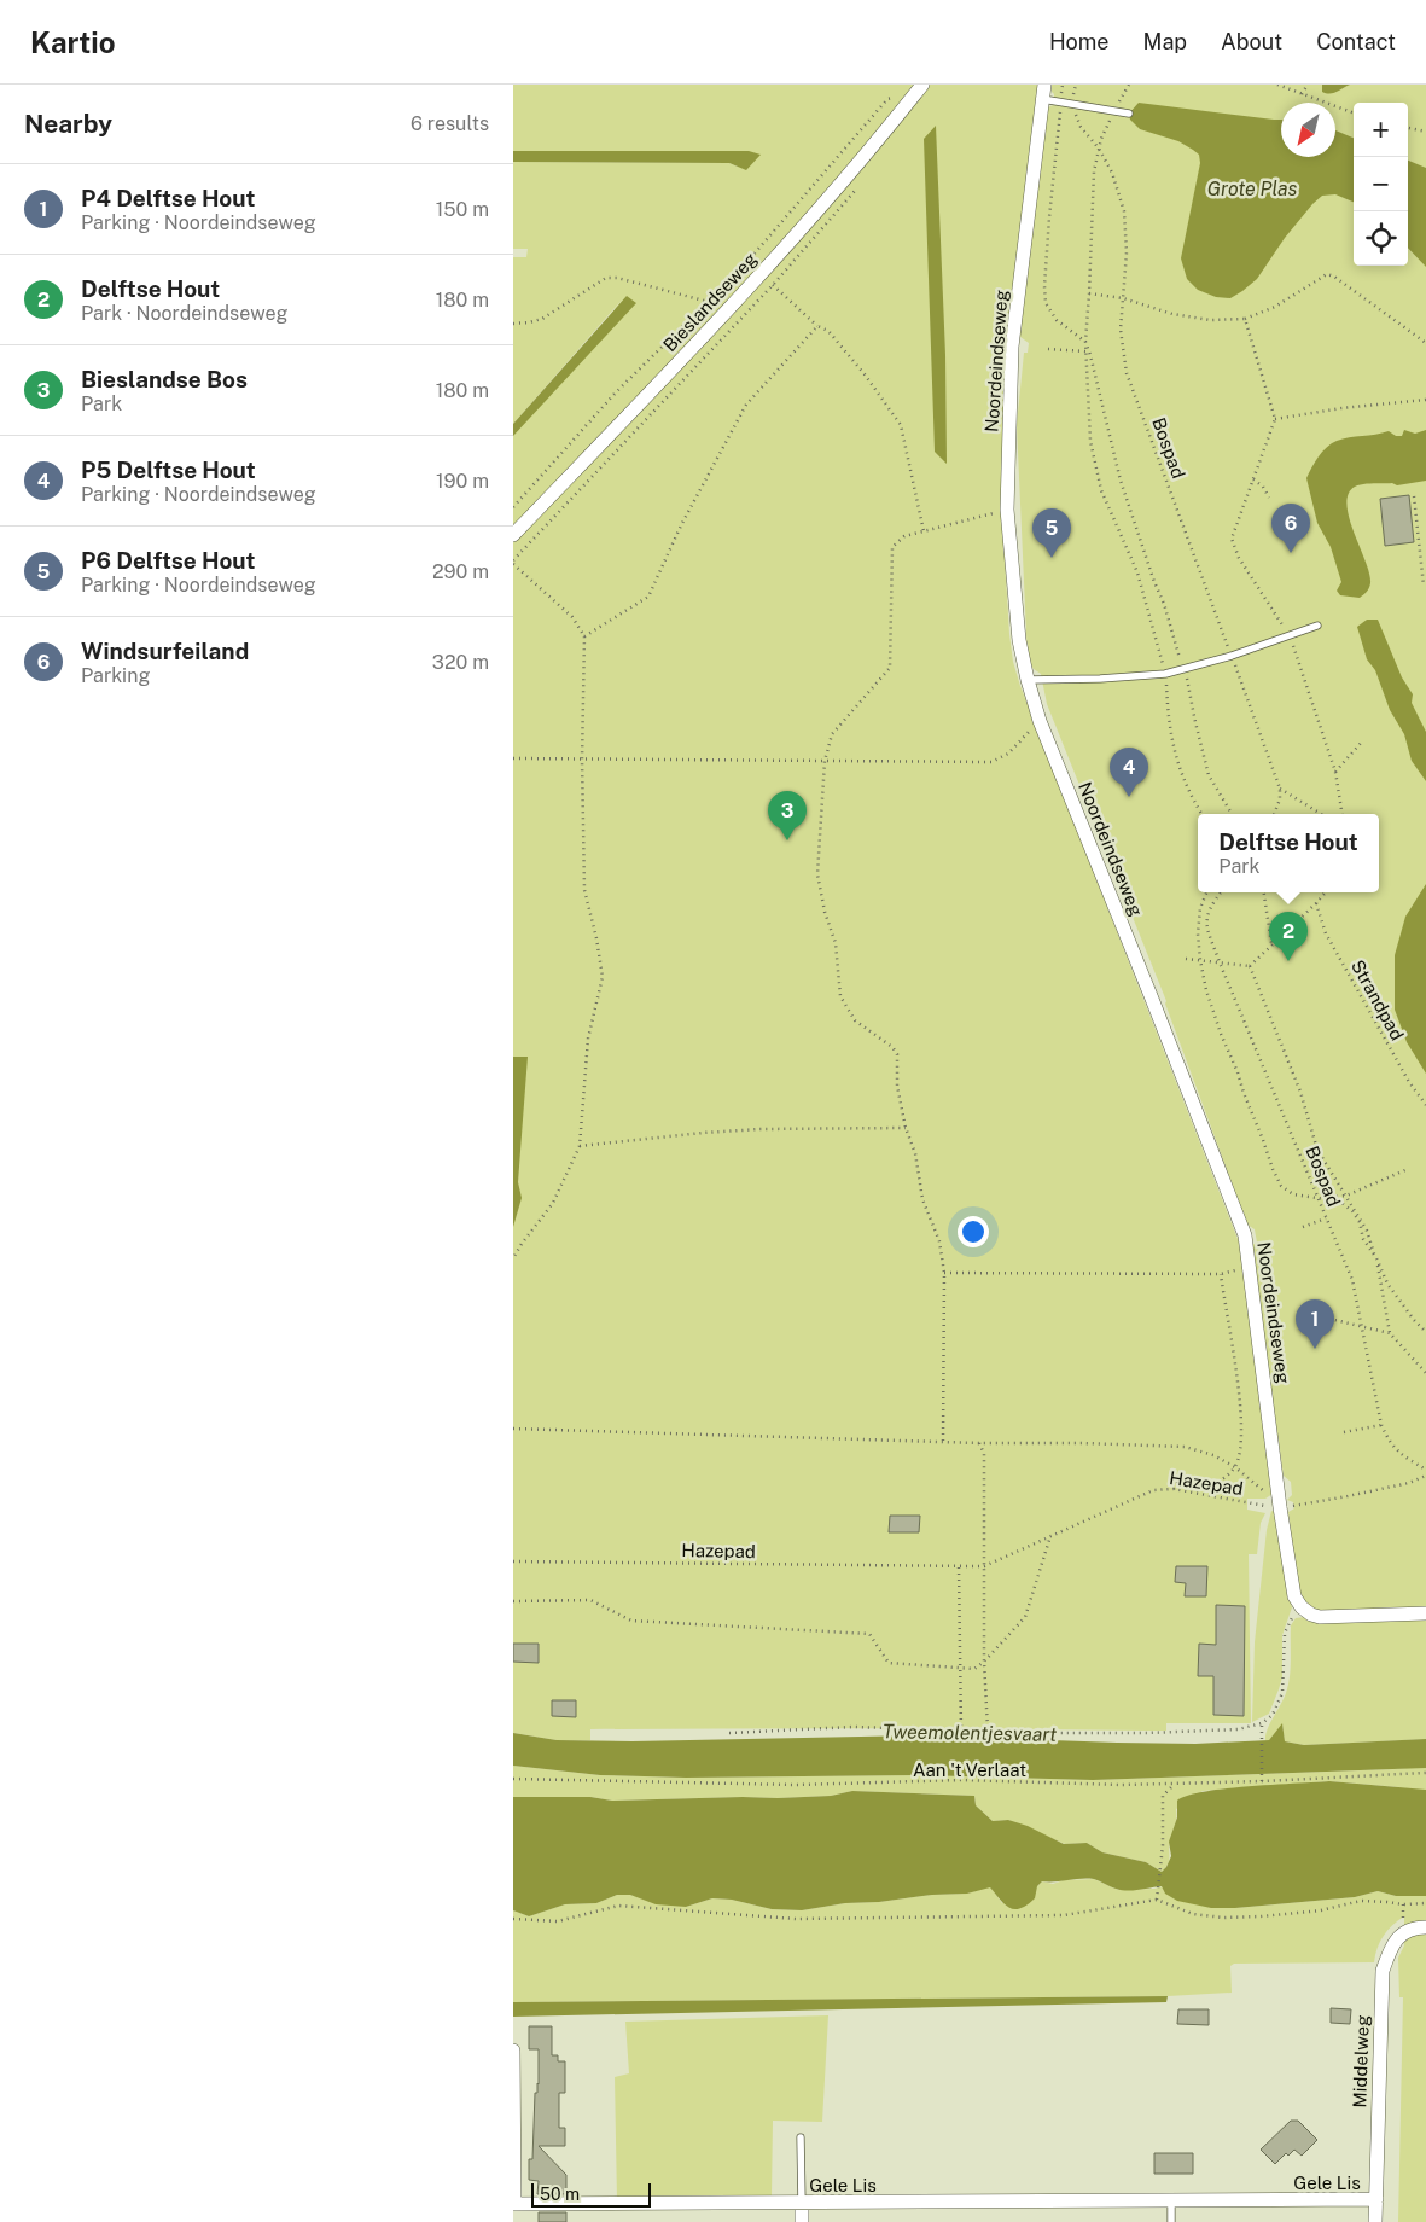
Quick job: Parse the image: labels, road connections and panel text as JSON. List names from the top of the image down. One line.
{"streets":{"street":["Bieslandseweg","Noordeindseweg","Middelweg","Gele Lis"],"path":["Bospad","Strandpad","Hazepad","Aan 't Verlaat"]},"crossings":[["Noordeindseweg","Hazepad"],["Middelweg","Gele Lis"]],"water":["Grote Plas","Tweemolentjesvaart"],"scale_bar":"50 m","north":"bottom left","page":{"header":"Kartio","nav":["Home","Map","About","Contact"],"heading":["Nearby","6 results"],"map_buttons":["+","−"],"list":[{"mark":"1","name":"P4 Delftse Hout","note":"Parking · Noordeindseweg","value":"150 m"},{"mark":"2","name":"Delftse Hout","note":"Park · Noordeindseweg","value":"180 m"},{"mark":"3","name":"Bieslandse Bos","note":"Park","value":"180 m"},{"mark":"4","name":"P5 Delftse Hout","note":"Parking · Noordeindseweg","value":"190 m"},{"mark":"5","name":"P6 Delftse Hout","note":"Parking · Noordeindseweg","value":"290 m"},{"mark":"6","name":"Windsurfeiland","note":"Parking","value":"320 m"}],"pins":["6","5","4","3","2","1"],"popup":["Delftse Hout","Park"],"scale":"50 m"}}
